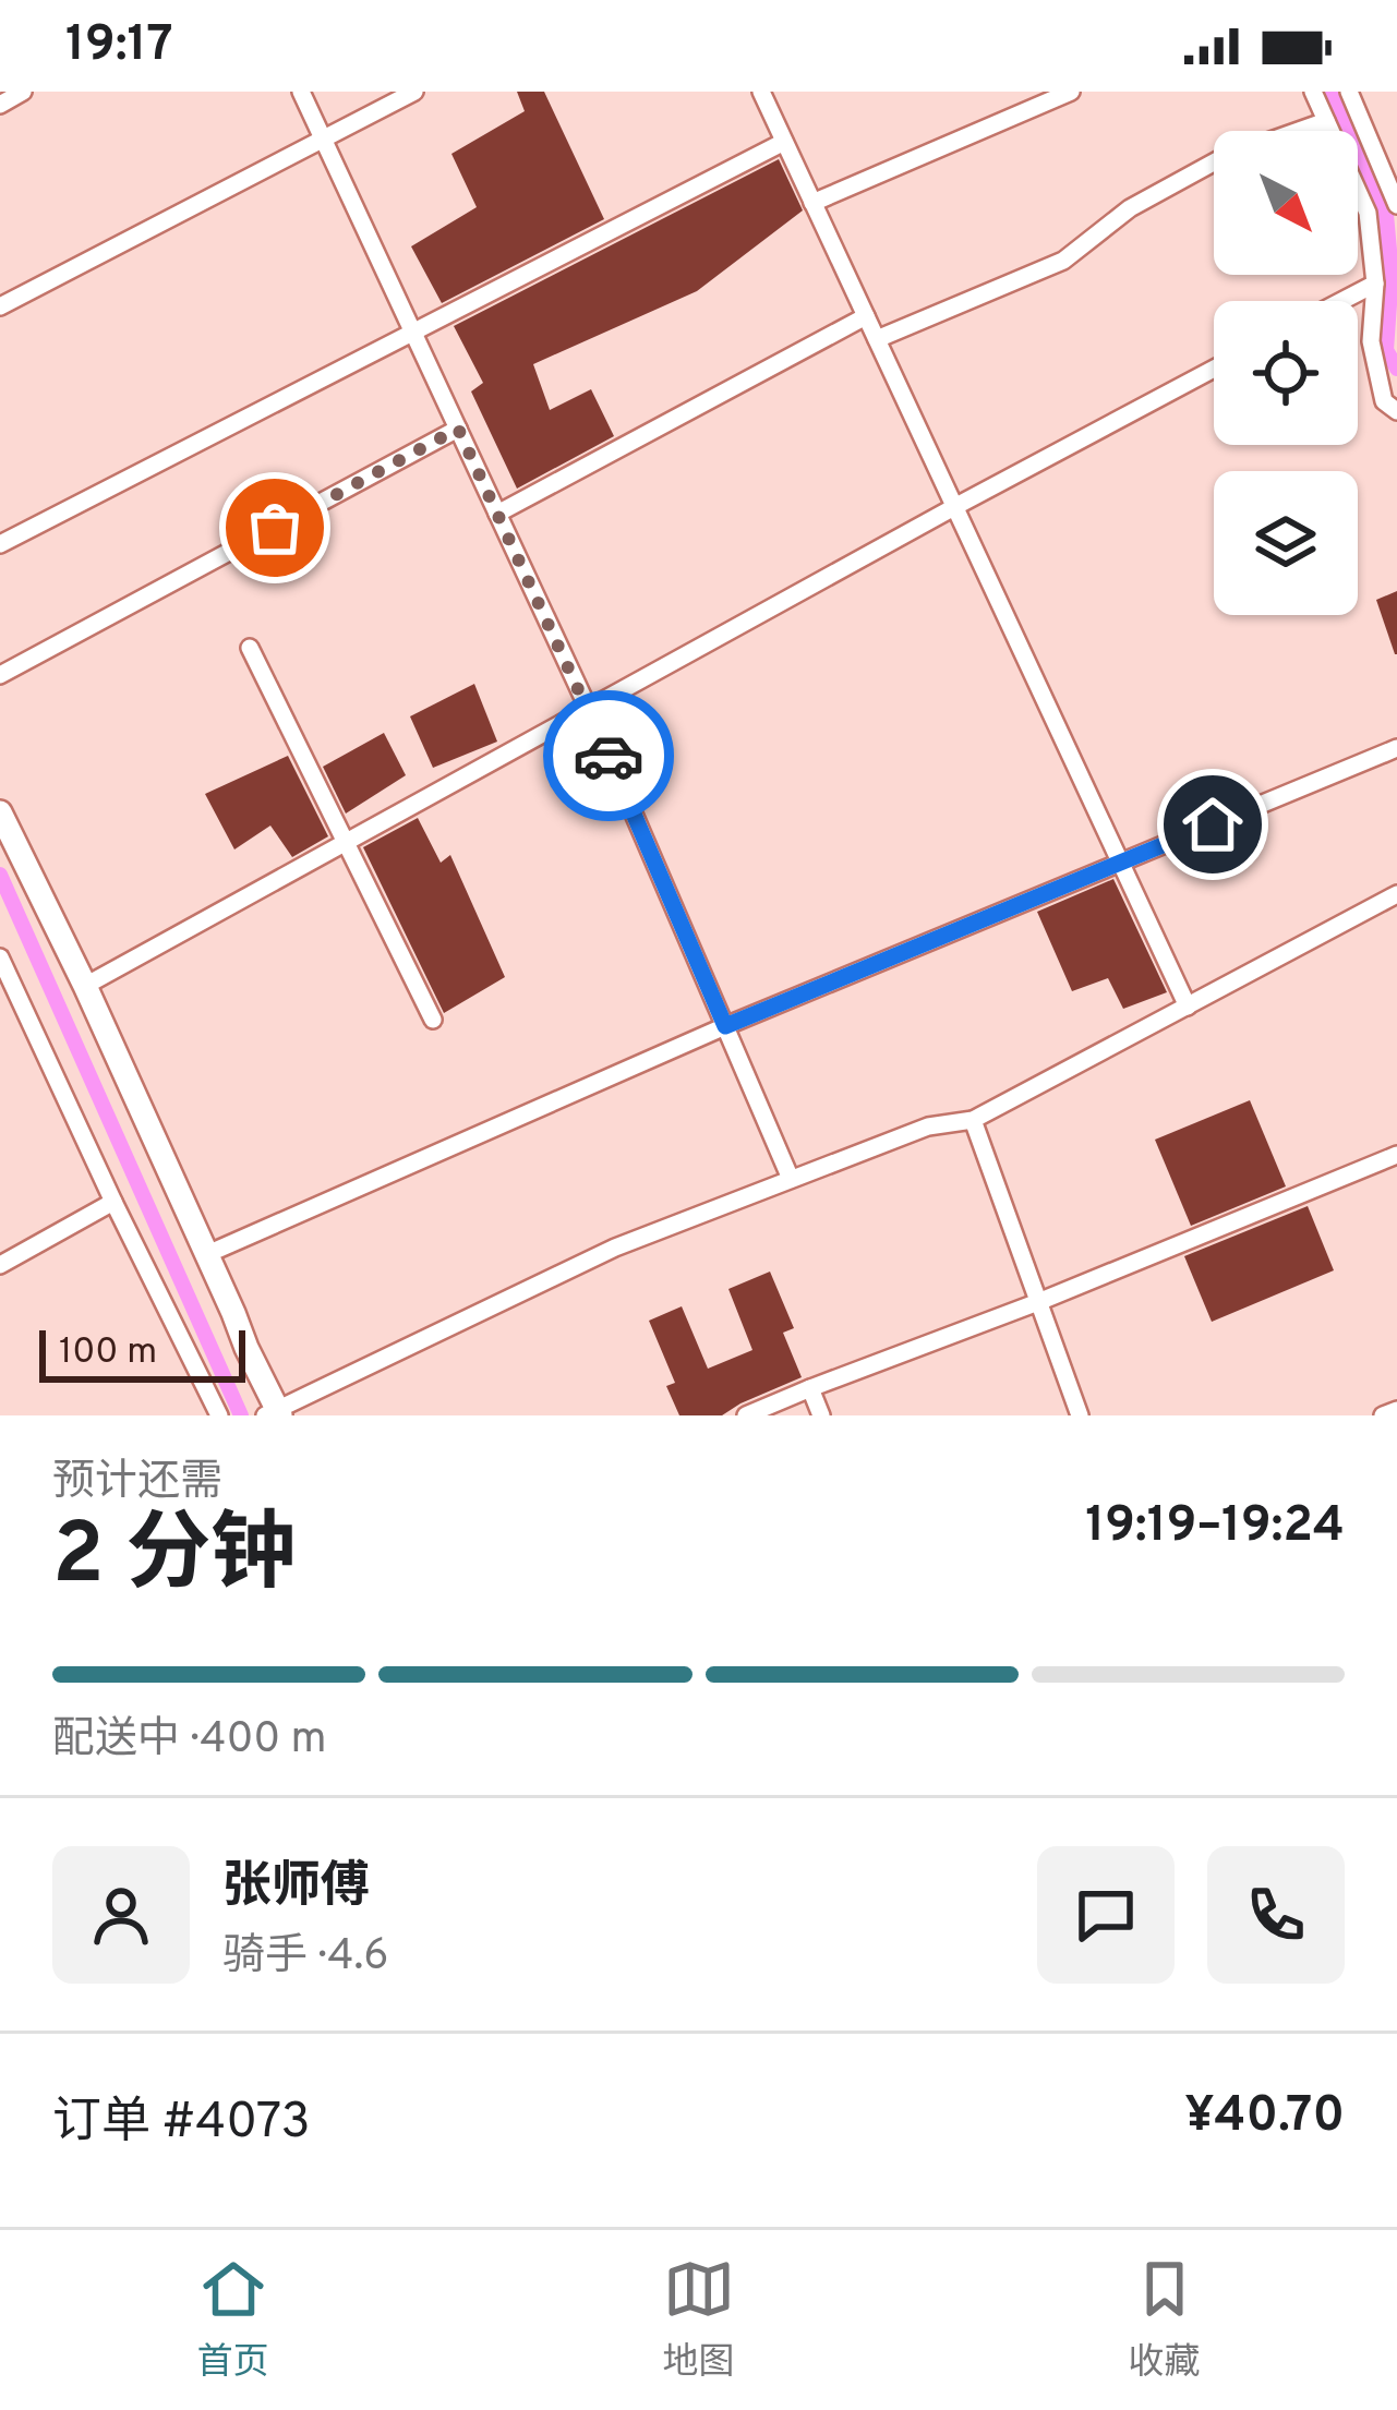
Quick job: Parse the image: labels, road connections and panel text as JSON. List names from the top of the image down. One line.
{"scale_bar":"100 m","north":"bottom right","page":{"status":"19:17","scale":"100 m","heading":["2 分钟","预计还需","19:19–19:24"],"panel":["张师傅","骑手 · 4.6","订单 #4073","¥40.70"],"bar":"配送中 · 400 m","tabs":["首页","地图","收藏"]}}
